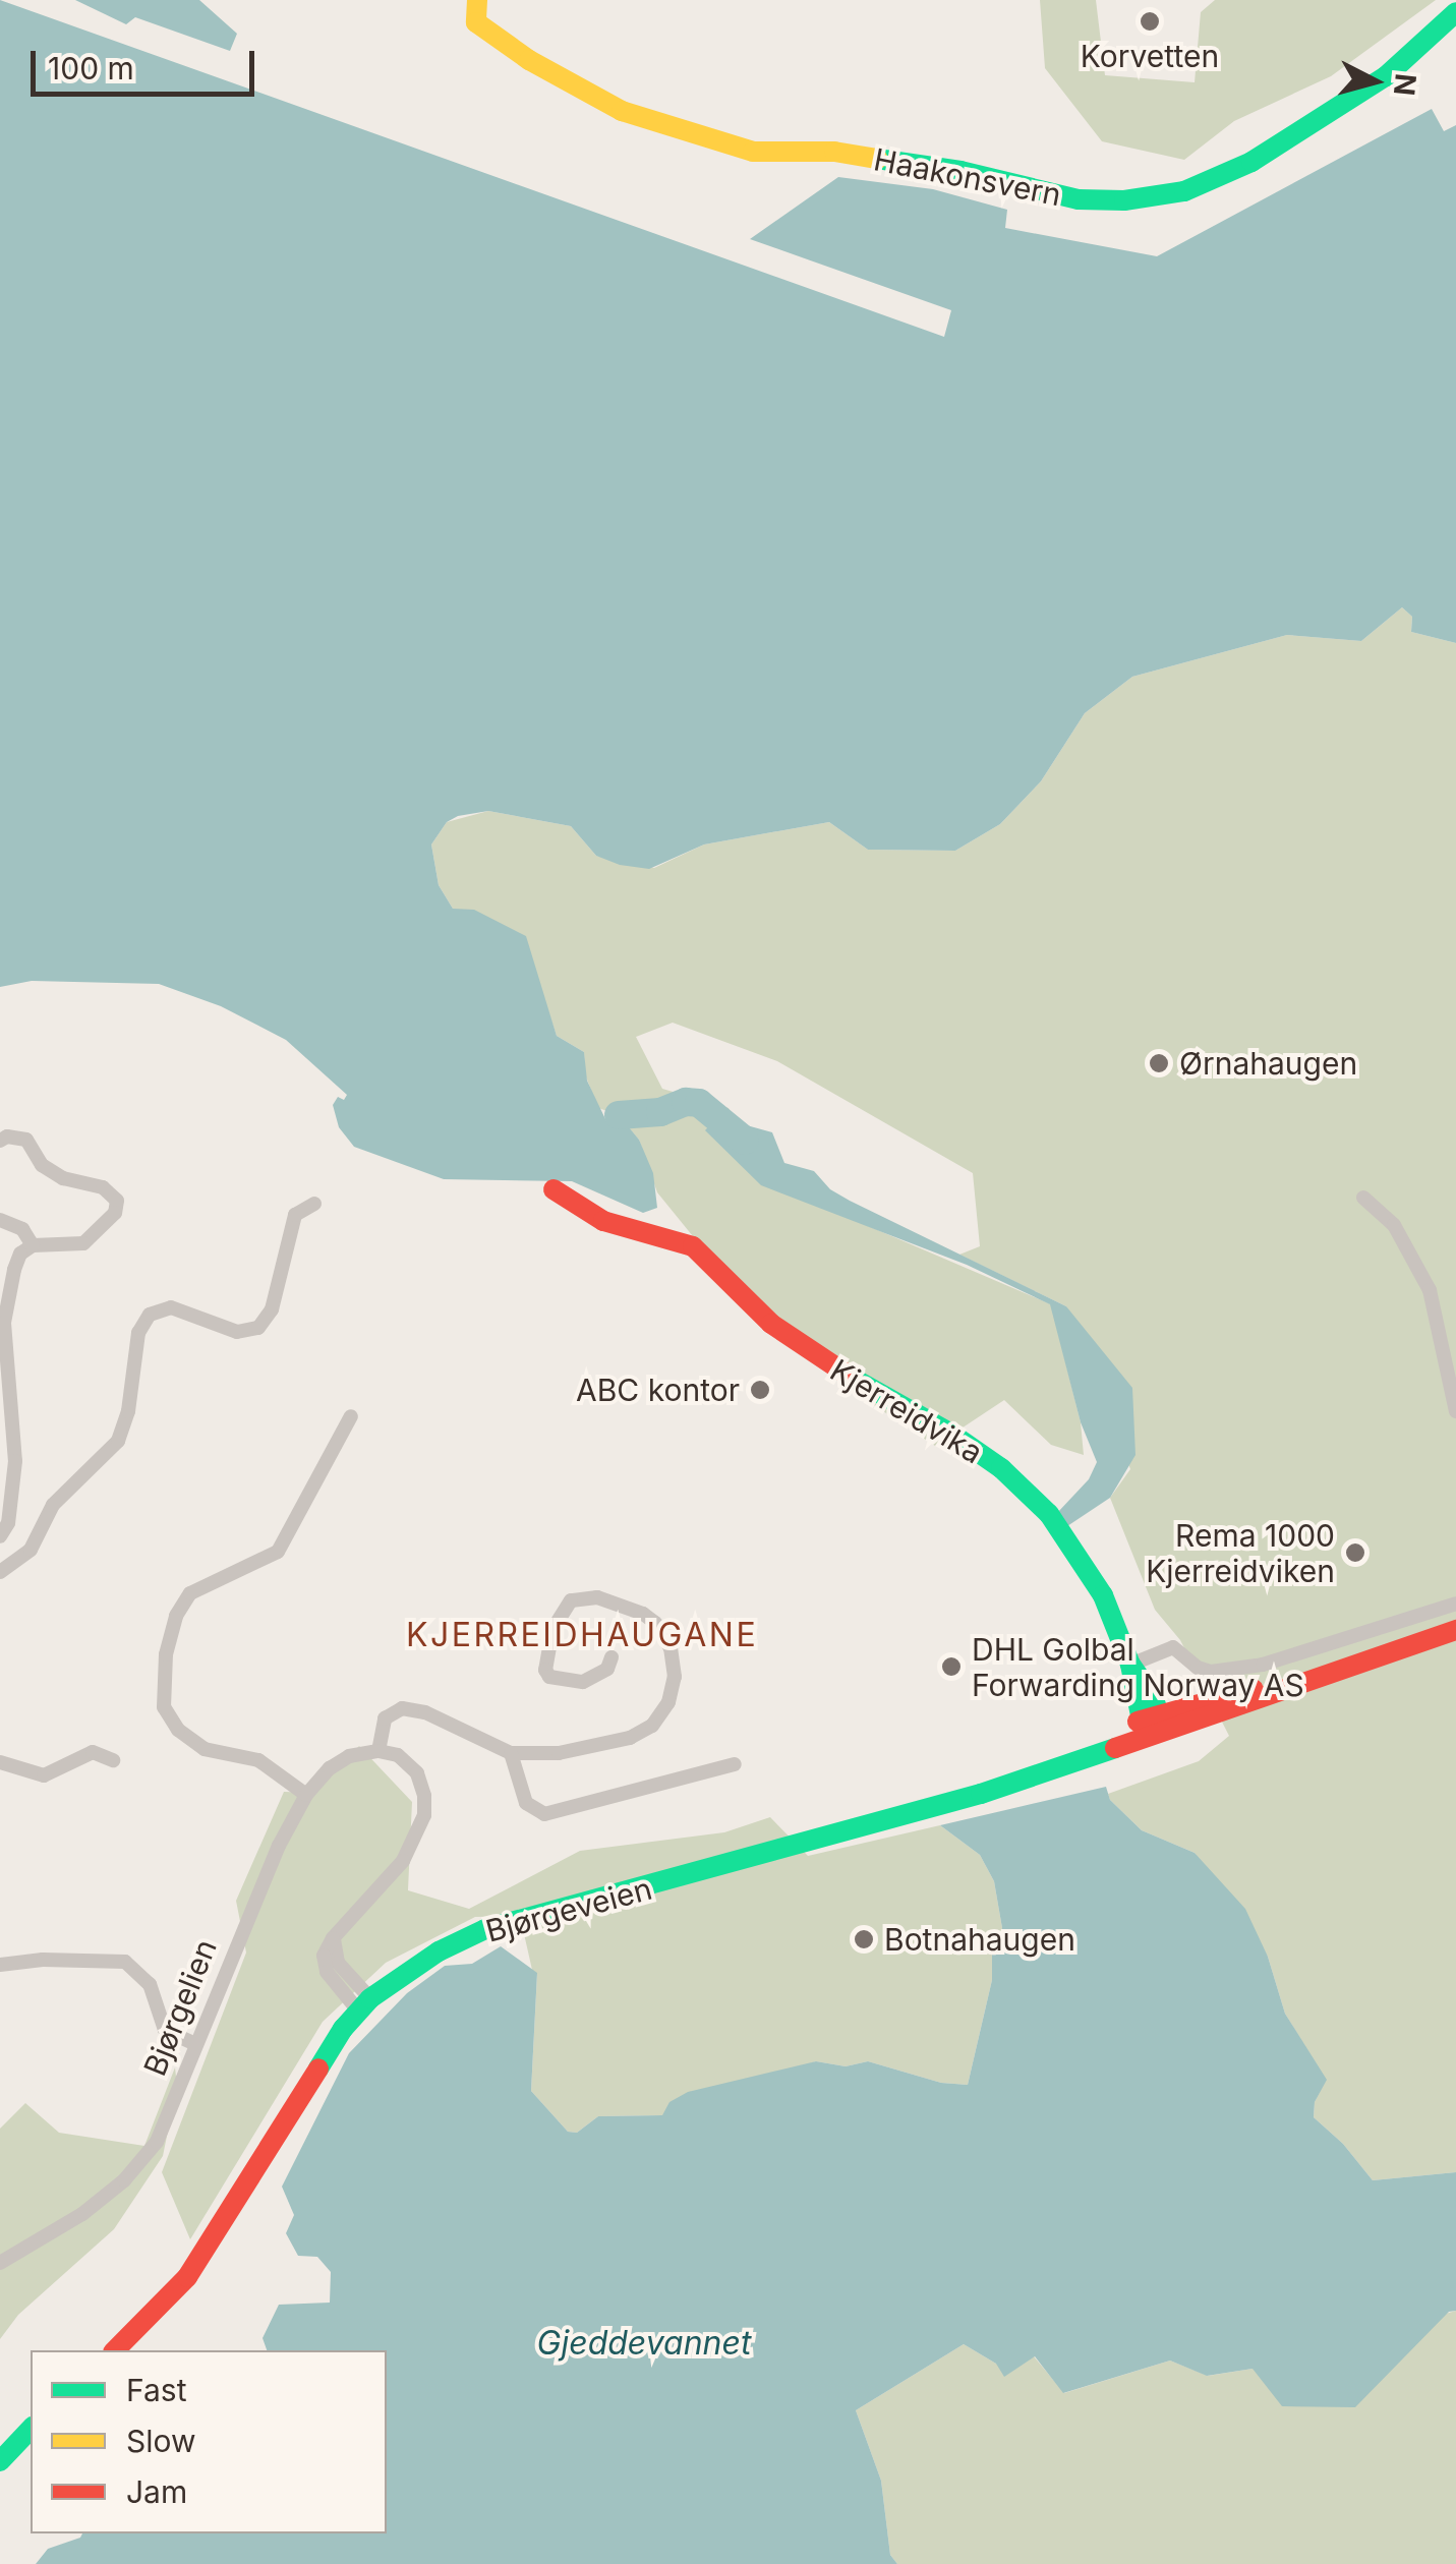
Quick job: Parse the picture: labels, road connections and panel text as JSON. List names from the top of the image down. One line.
{"streets":{"street":["Haakonsvern","Kjerreidvika","Bjørgeveien","Bjørgelien"]},"crossings":[["Kjerreidvika","Bjørgeveien"]],"districts":["KJERREIDHAUGANE"],"water":["Gjeddevannet"],"places":["Korvetten","Ørnahaugen","ABC kontor","Rema 1000 Kjerreidviken","DHL Golbal Forwarding Norway AS","Botnahaugen"],"legend":["Fast","Slow","Jam"],"scale_bar":"100 m","north":"right"}
